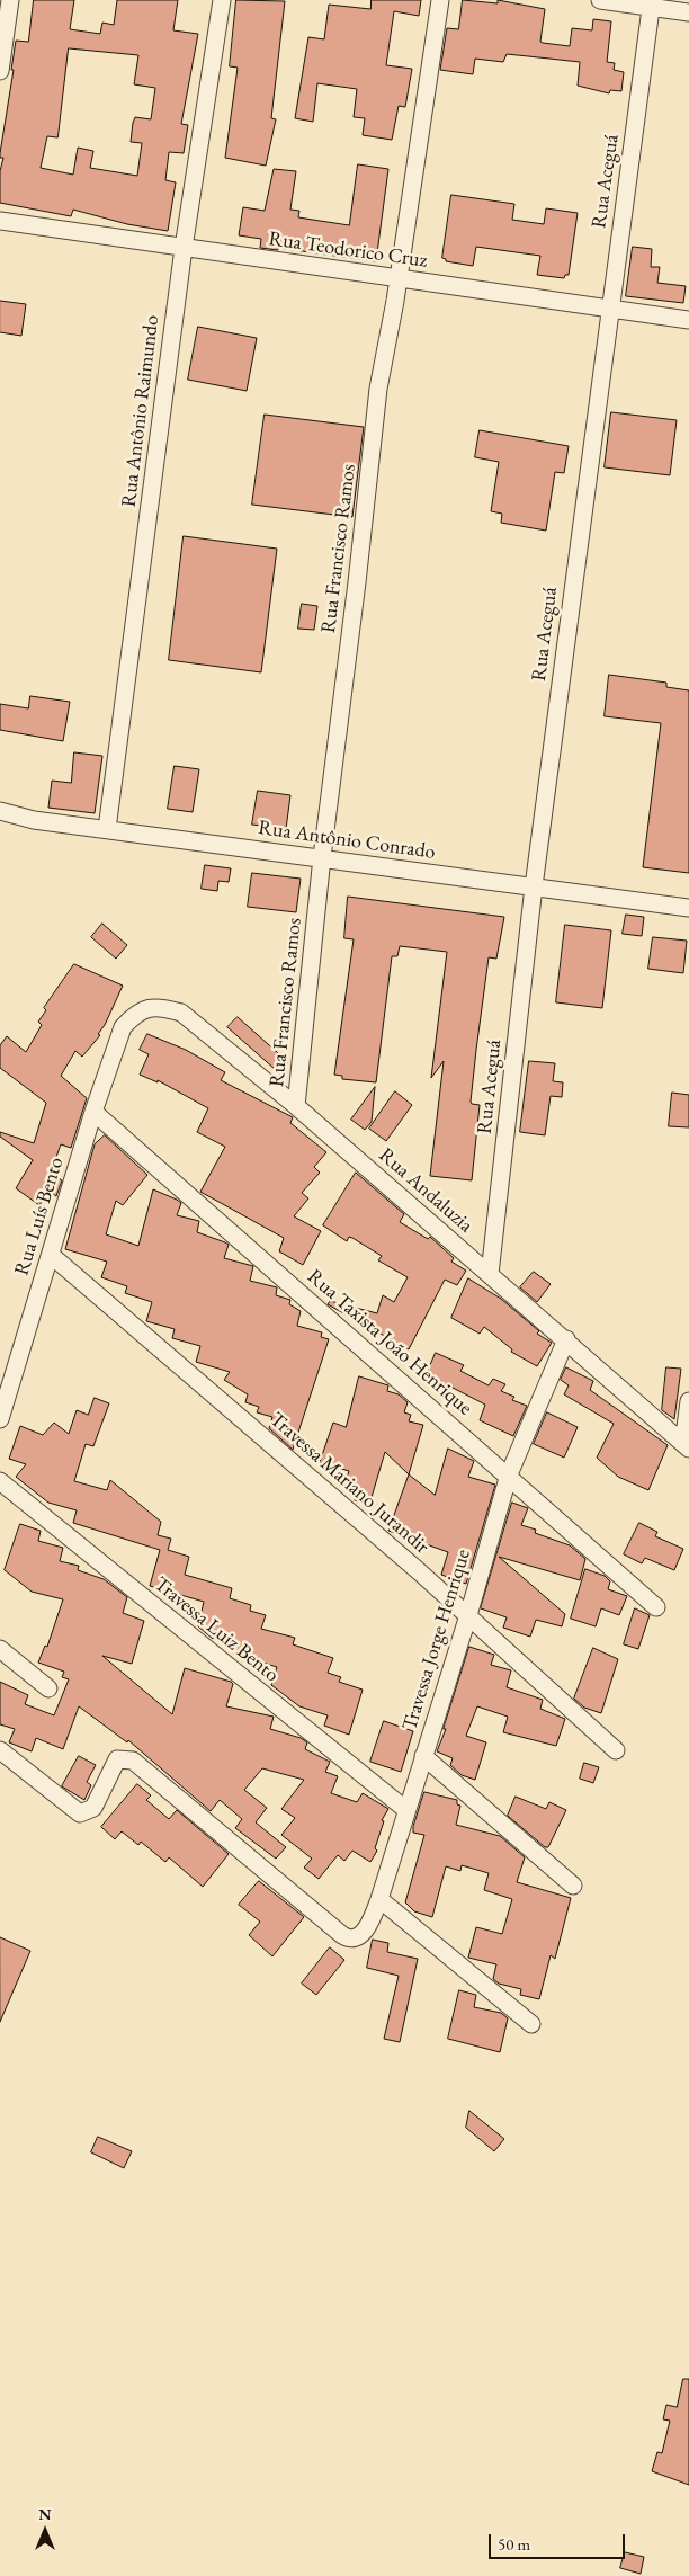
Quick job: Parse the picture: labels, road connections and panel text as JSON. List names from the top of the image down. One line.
{"streets":{"street":["Rua Aceguá","Rua Teodorico Cruz","Rua Antônio Raimundo","Rua Francisco Ramos","Rua Antônio Conrado","Rua Andaluzia","Rua Luís Bento","Rua Taxista João Henrique","Travessa Mariano Jurandir","Travessa Luiz Bento","Travessa Jorge Henrique"]},"crossings":[["Rua Aceguá","Rua Teodorico Cruz"],["Rua Aceguá","Rua Antônio Conrado"],["Rua Aceguá","Rua Andaluzia"],["Rua Teodorico Cruz","Rua Antônio Raimundo"],["Rua Teodorico Cruz","Rua Francisco Ramos"],["Rua Antônio Raimundo","Rua Antônio Conrado"],["Rua Francisco Ramos","Rua Antônio Conrado"],["Rua Francisco Ramos","Rua Andaluzia"],["Rua Andaluzia","Rua Luís Bento"],["Rua Andaluzia","Travessa Jorge Henrique"],["Rua Luís Bento","Rua Taxista João Henrique"],["Rua Luís Bento","Travessa Mariano Jurandir"],["Rua Taxista João Henrique","Travessa Jorge Henrique"],["Travessa Mariano Jurandir","Travessa Jorge Henrique"],["Travessa Luiz Bento","Travessa Jorge Henrique"]],"scale_bar":"50 m","north":"top"}
